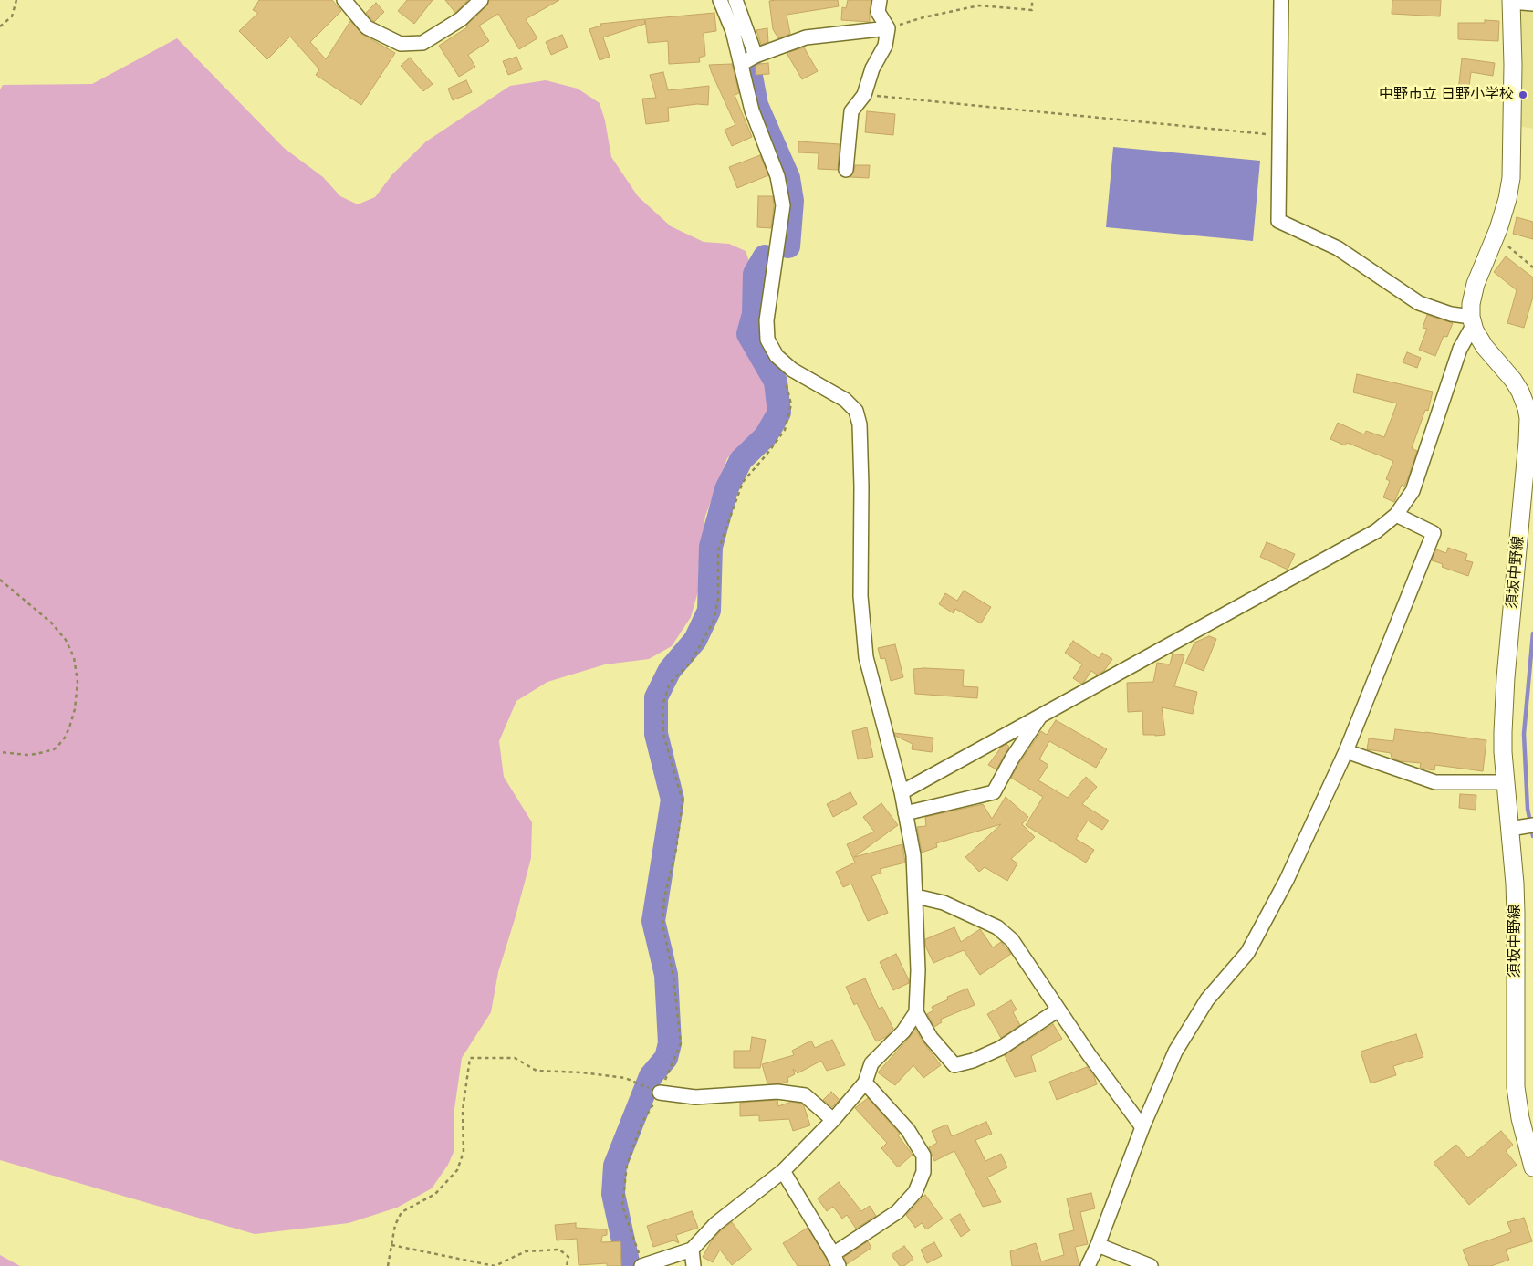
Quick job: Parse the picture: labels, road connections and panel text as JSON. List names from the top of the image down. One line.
{"streets":{"main road":["須坂中野線"]},"places":["中野市立 日野小学校"]}
